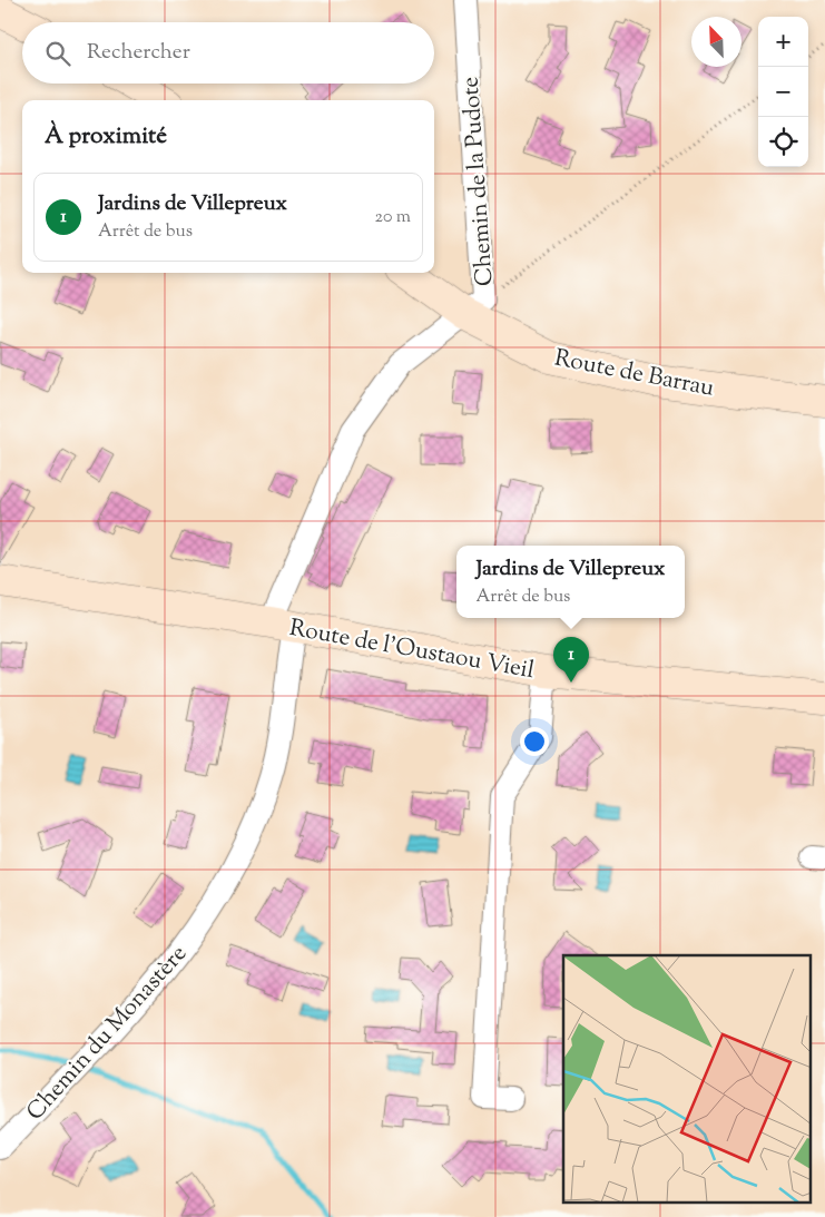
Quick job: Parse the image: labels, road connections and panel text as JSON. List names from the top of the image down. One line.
{"streets":{"street":["Chemin de la Pudote","Route de Barrau","Route de l'Oustaou Vieil","Chemin du Monastère"]},"crossings":[["Chemin de la Pudote","Route de Barrau"],["Chemin de la Pudote","Route de l'Oustaou Vieil"],["Chemin de la Pudote","Chemin du Monastère"],["Route de l'Oustaou Vieil","Chemin du Monastère"]],"north":"top left","page":{"map_buttons":["+","−"],"search":"Rechercher","heading":"À proximité","list":[{"mark":"1","name":"Jardins de Villepreux","note":"Arrêt de bus","value":"20 m"}],"popup":["Jardins de Villepreux","Arrêt de bus"],"pins":"1"}}
